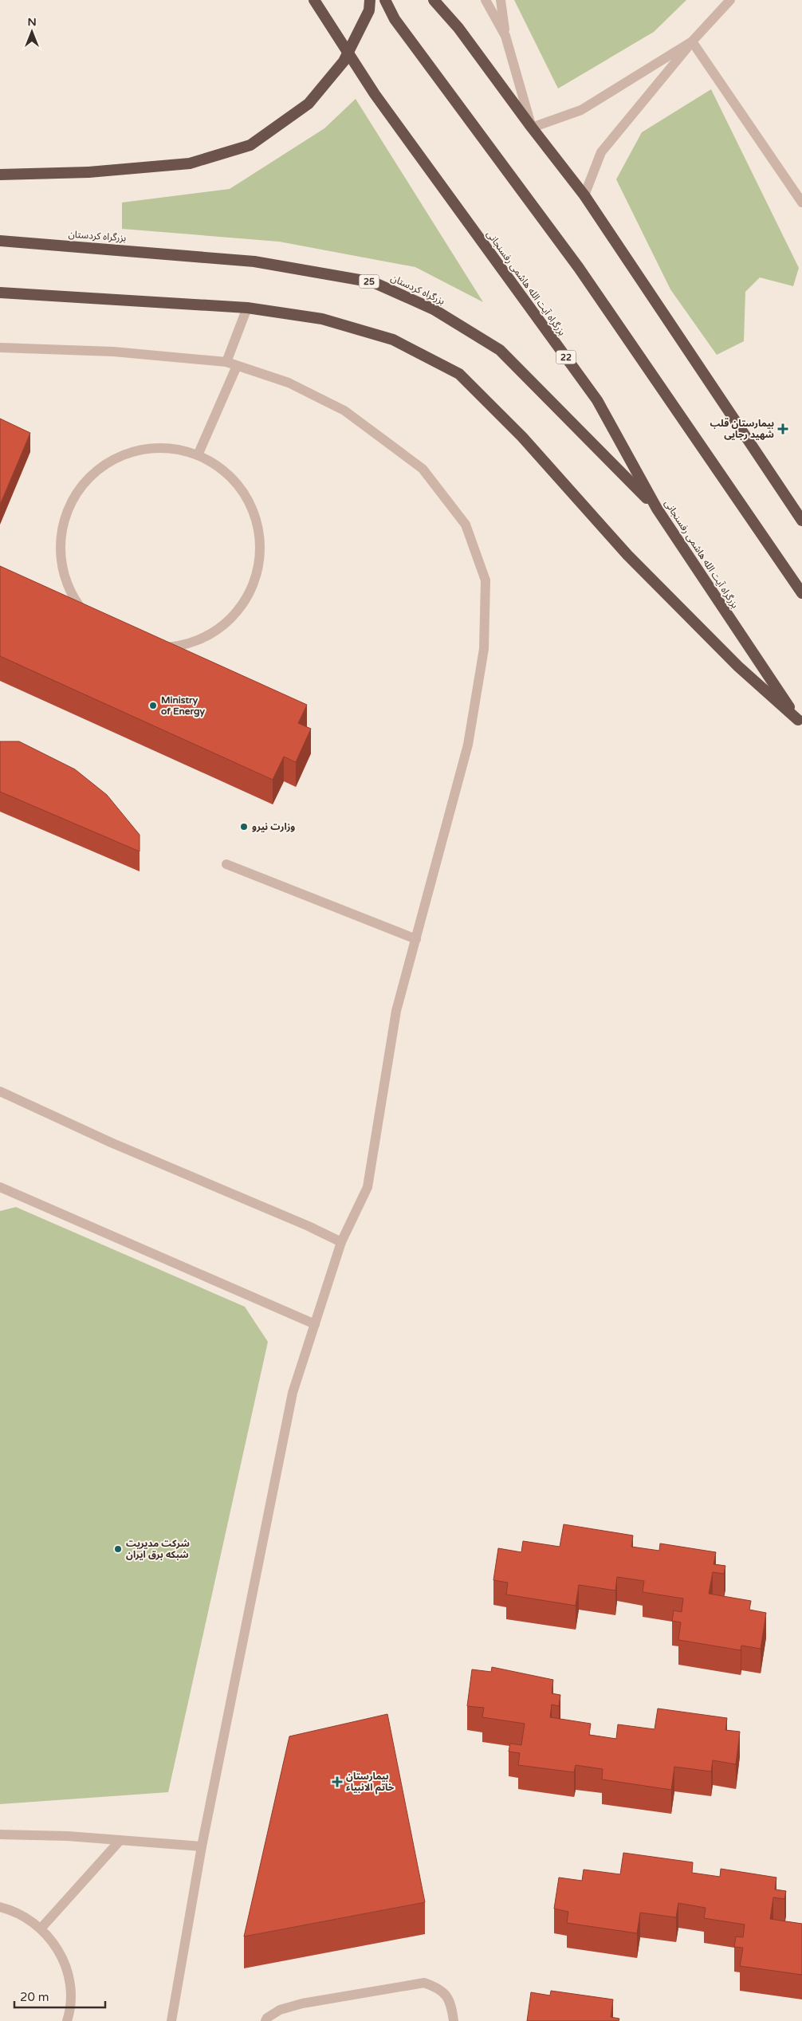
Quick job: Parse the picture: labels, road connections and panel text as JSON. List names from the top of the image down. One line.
{"streets":{"highway":["بزرگراه کردستان","25","بزرگراه آیت الله هاشمی رفسنجانی","22"]},"crossings":[["بزرگراه کردستان","بزرگراه آیت الله هاشمی رفسنجانی"]],"places":{"health":["بیمارستان قلب شهید رجایی","بیمارستان خاتم الانبیاء"],"other":["Ministry of Energy","وزارت نیرو","شرکت مدیریت شبکه برق ایران"]},"scale_bar":"20 m","north":"top"}
